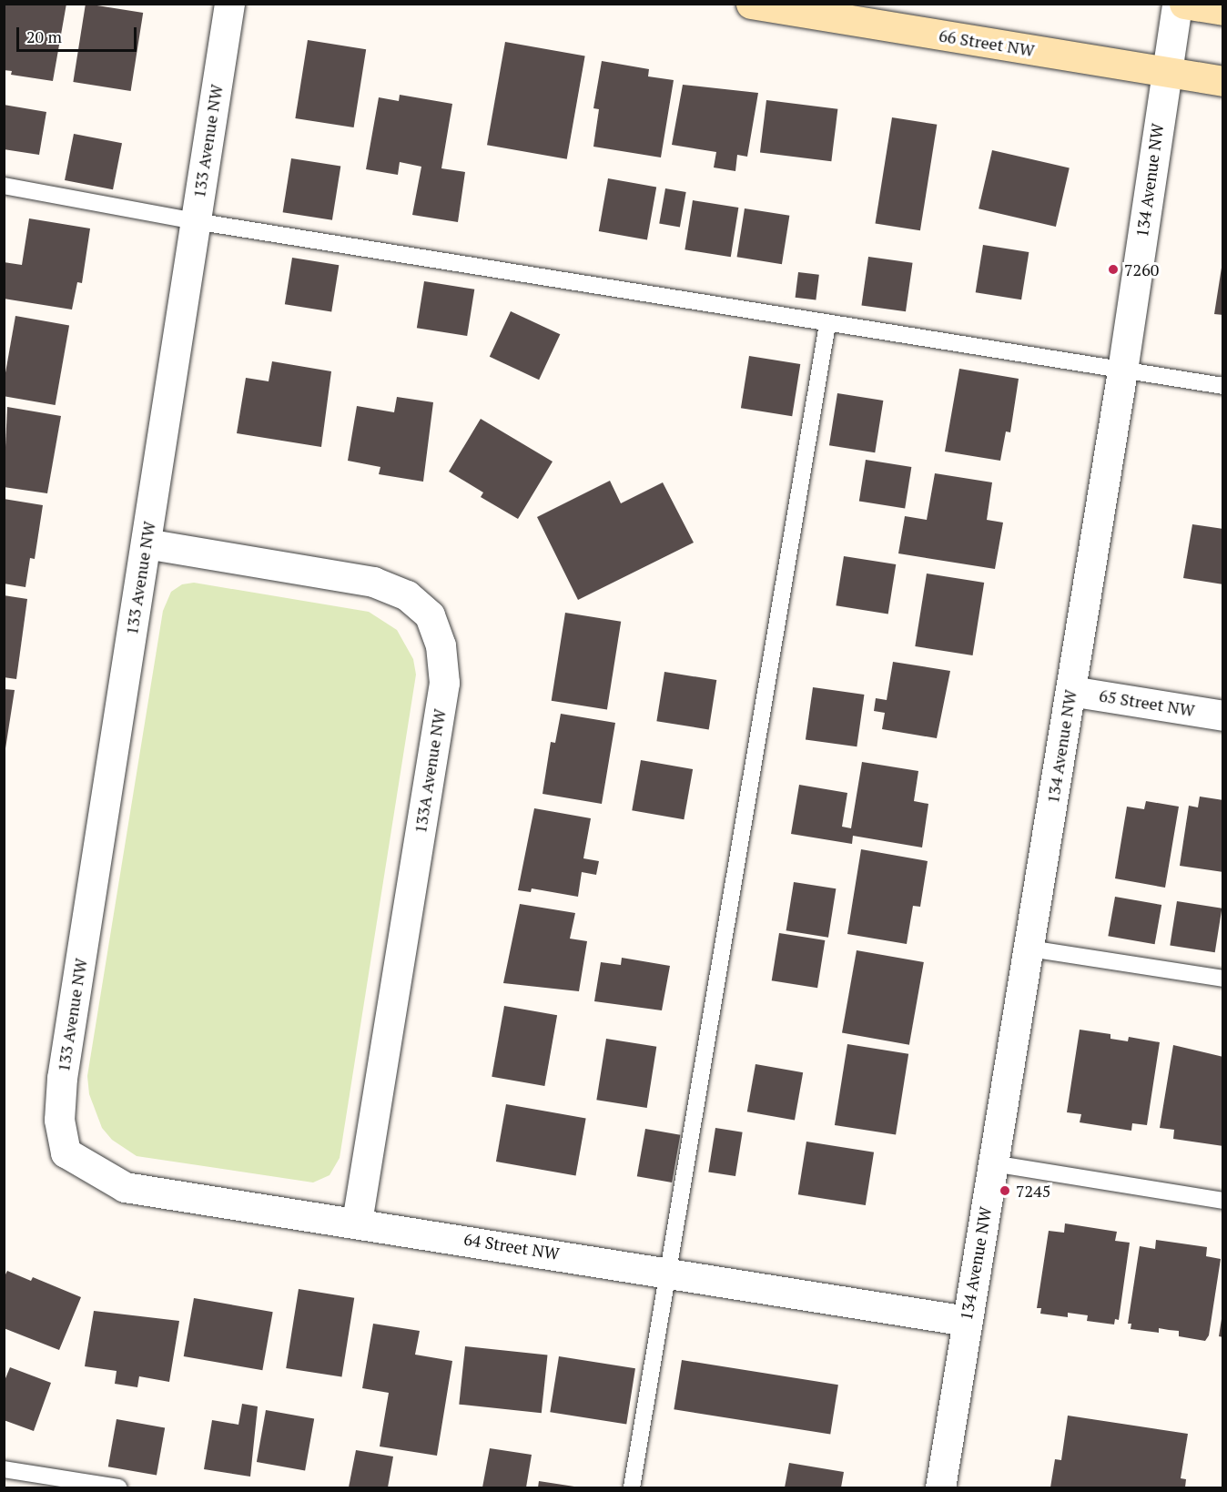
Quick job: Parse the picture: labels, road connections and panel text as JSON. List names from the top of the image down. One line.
{"streets":{"main road":["66 Street NW"],"street":["133 Avenue NW","134 Avenue NW","65 Street NW","133A Avenue NW","64 Street NW"]},"crossings":[["66 Street NW","134 Avenue NW"],["133 Avenue NW","133A Avenue NW"],["133 Avenue NW","64 Street NW"],["134 Avenue NW","65 Street NW"],["134 Avenue NW","64 Street NW"],["133A Avenue NW","64 Street NW"]],"places":["7260","7245"],"scale_bar":"20 m"}
